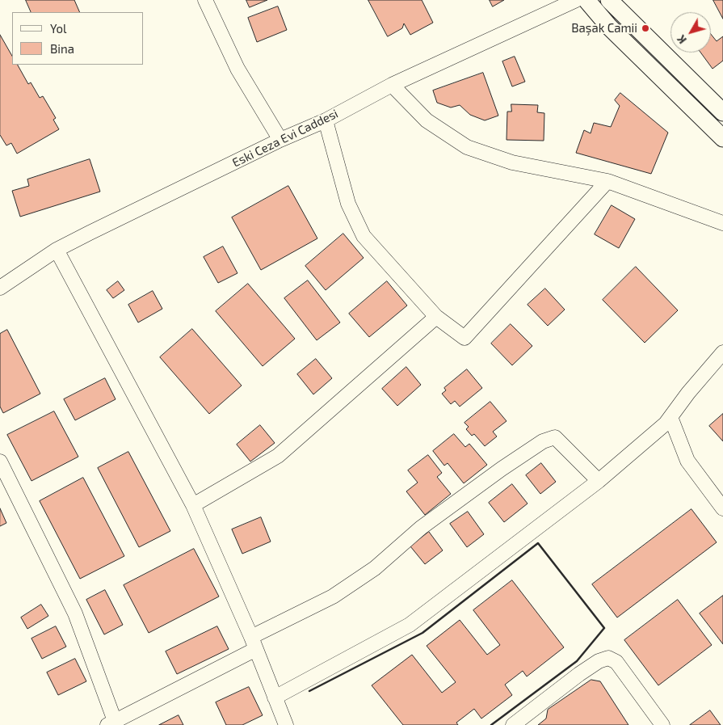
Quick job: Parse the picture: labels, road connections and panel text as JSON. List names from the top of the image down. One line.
{"streets":{"street":["Eski Ceza Evi Caddesi"]},"places":["Başak Camii"],"legend":["Yol","Bina"],"north":"bottom left"}
